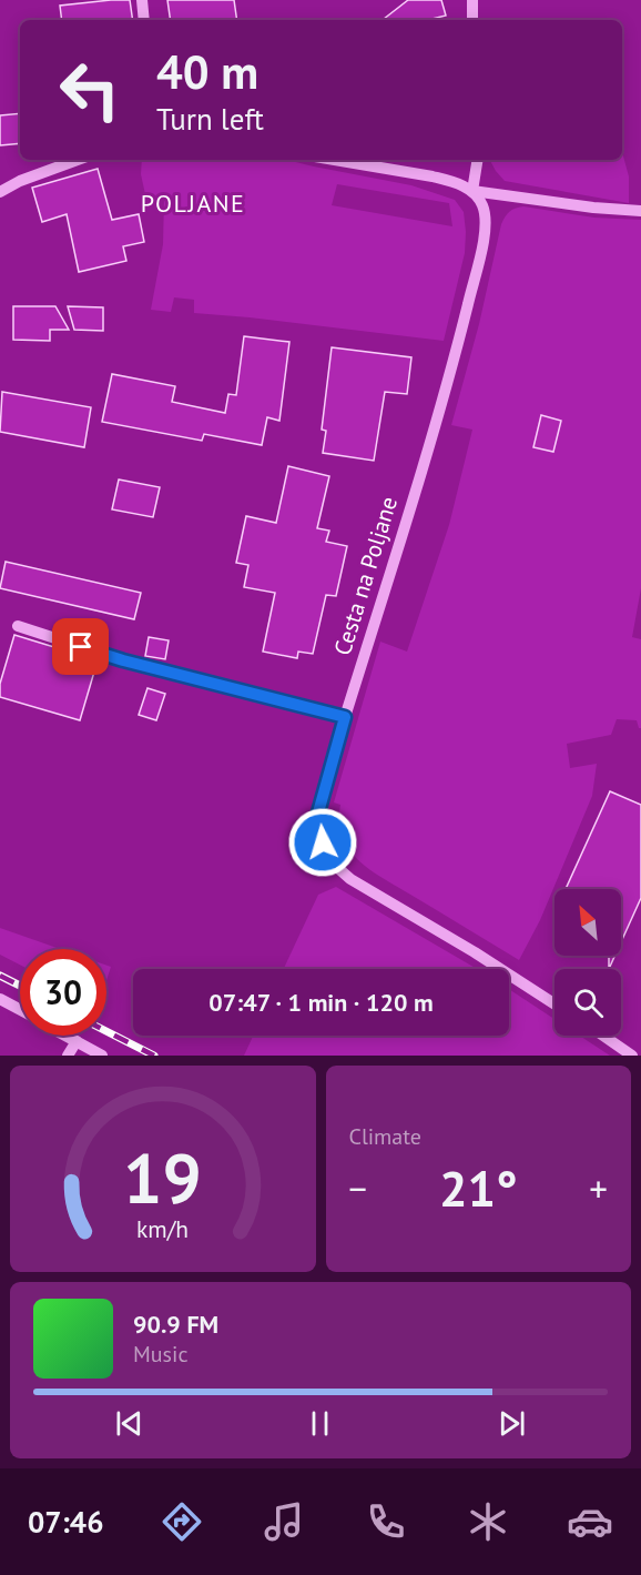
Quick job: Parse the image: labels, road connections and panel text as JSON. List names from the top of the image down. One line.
{"streets":{"street":["Cesta na Poljane"]},"districts":["POLJANE"],"north":"top left","page":{"turn":["40 m","Turn left"],"limit":"30","trip":"07:47 · 1 min · 120 m","tile":"Climate","heat":["−","21°","+"],"song":["90.9 FM","Music"],"tabs":"07:46","gauge":["19","km/h"]}}
